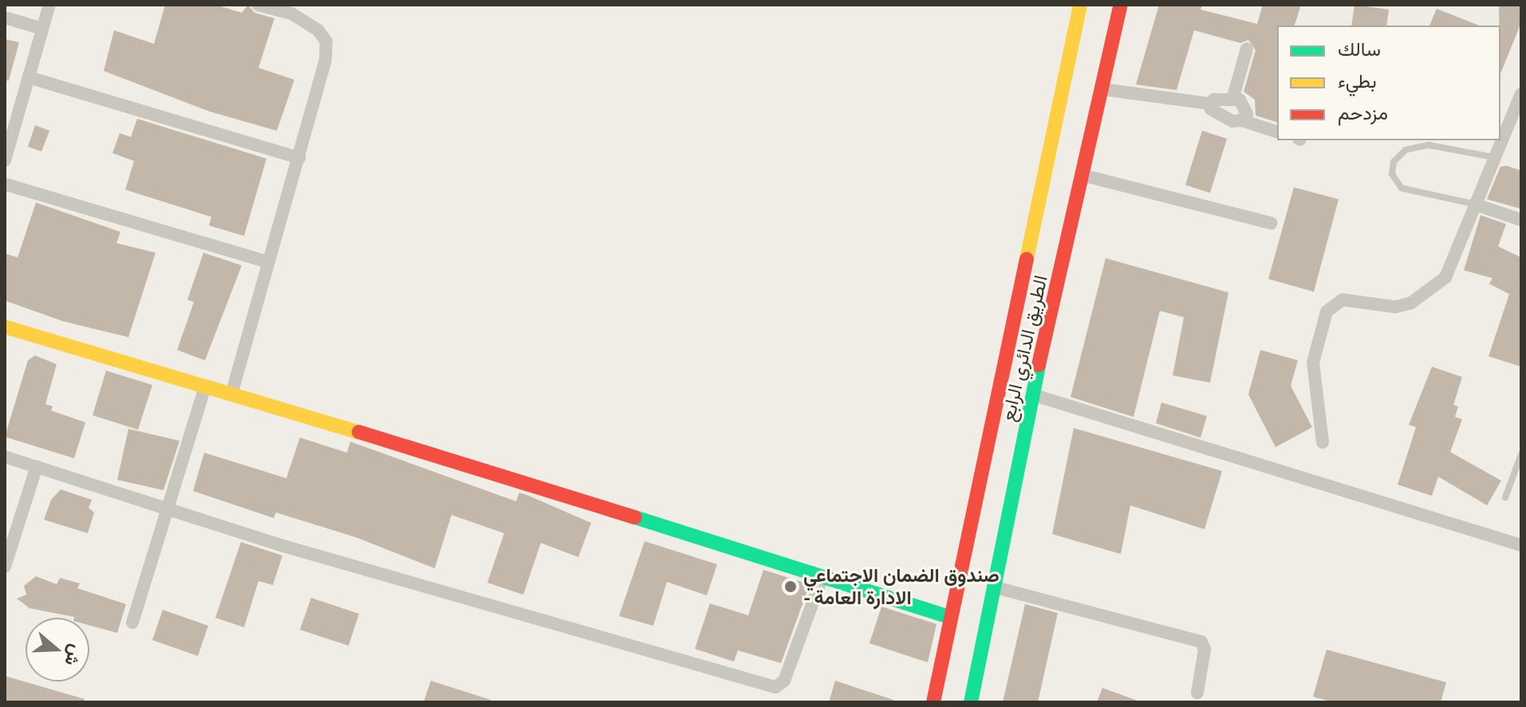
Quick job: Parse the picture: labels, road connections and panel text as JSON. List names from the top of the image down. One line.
{"streets":{"main road":["الطريق الدائري الرابع"]},"places":["صندوق الضمان الاجتماعي - الادارة العامة"],"legend":["سالك","بطيء","مزدحم"],"north":"right"}
